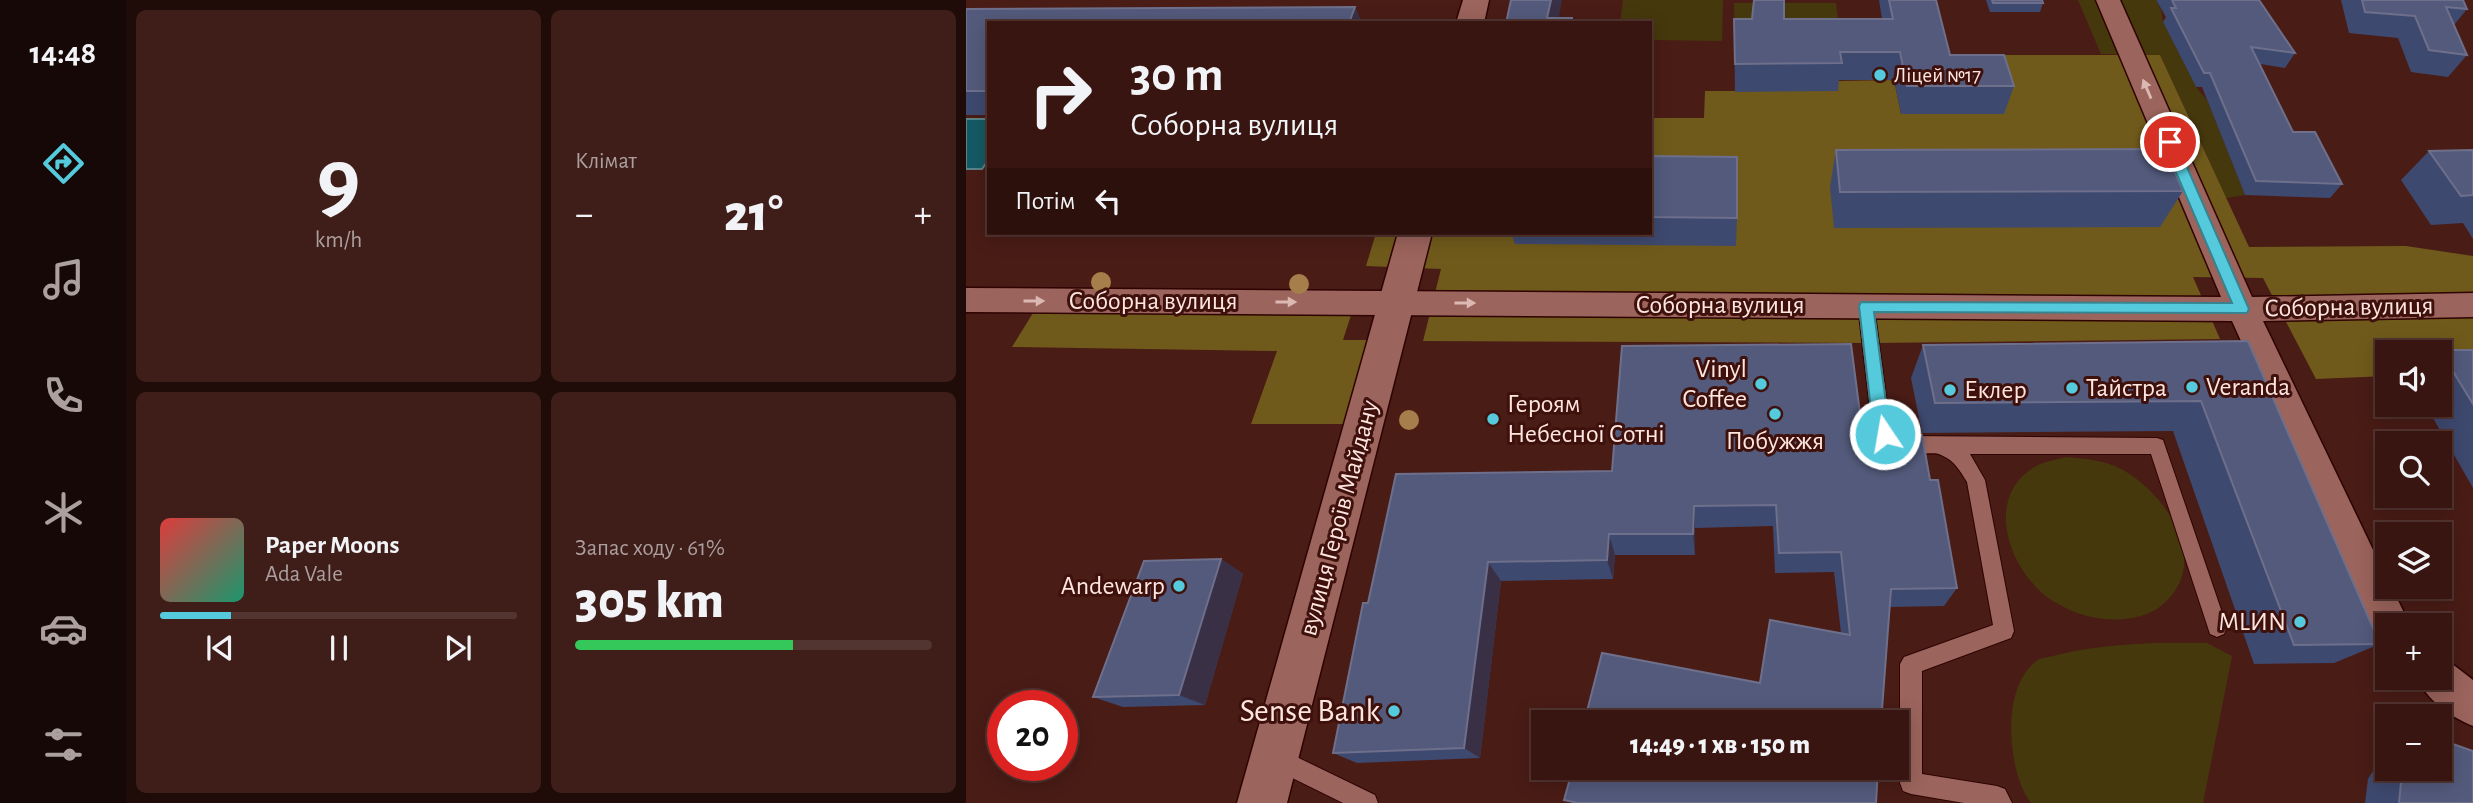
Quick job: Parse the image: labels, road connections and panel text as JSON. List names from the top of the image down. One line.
{"streets":{"street":["Соборна вулиця","вулиця Героїв Майдану"]},"crossings":[["Соборна вулиця","вулиця Героїв Майдану"]],"one_way":["Соборна вулиця"],"places":["Ліцей №17","Vinyl Coffee","Veranda","Тайстра","Еклер","Побужжя","Героям Небесної Сотні","Andewarp","MLИN","Sense Bank"],"page":{"tabs":"14:48","tile":[["9","km/h"],"Клімат",["Запас ходу · 61%","305 km"]],"turn":["30 m","Соборна вулиця"],"then":"Потім","heat":["−","21°","+"],"map_buttons":["+","−"],"song":["Paper Moons","Ada Vale"],"limit":"20","trip":"14:49 · 1 хв · 150 m"}}
